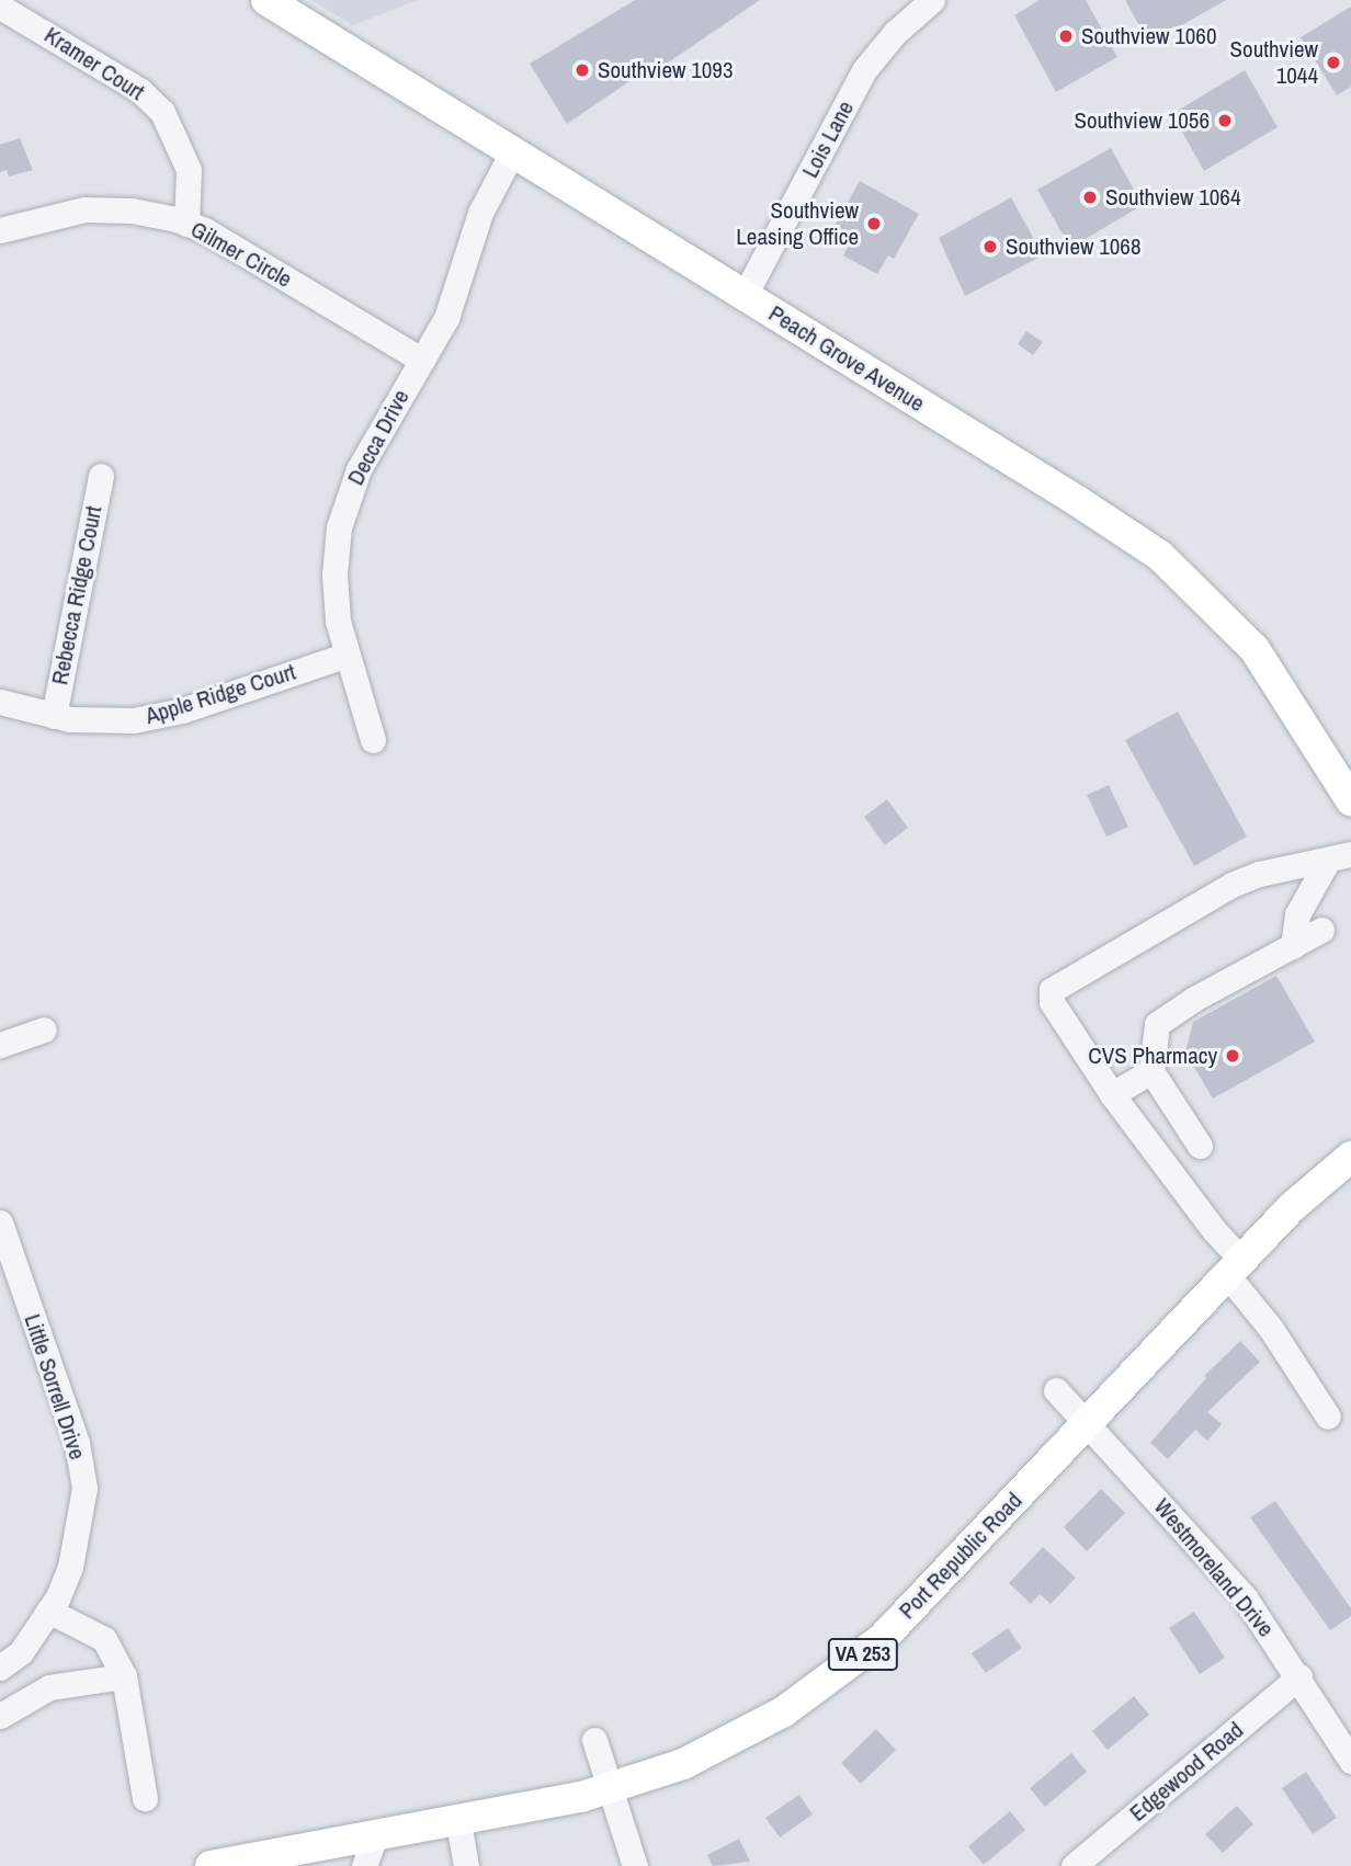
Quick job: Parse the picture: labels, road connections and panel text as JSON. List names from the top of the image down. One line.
{"streets":{"main road":["Peach Grove Avenue","Port Republic Road","VA 253"],"street":["Kramer Court","Lois Lane","Gilmer Circle","Decca Drive","Rebecca Ridge Court","Apple Ridge Court","Little Sorrell Drive","Westmoreland Drive","Edgewood Road"]},"crossings":[["Kramer Court","Gilmer Circle"],["Lois Lane","Peach Grove Avenue"],["Gilmer Circle","Decca Drive"],["Peach Grove Avenue","Decca Drive"],["Decca Drive","Apple Ridge Court"],["Rebecca Ridge Court","Apple Ridge Court"],["Port Republic Road","Westmoreland Drive"],["Westmoreland Drive","Edgewood Road"]],"places":["Southview 1060","Southview 1044","Southview 1093","Southview 1056","Southview 1064","Southview Leasing Office","Southview 1068","CVS Pharmacy"]}
